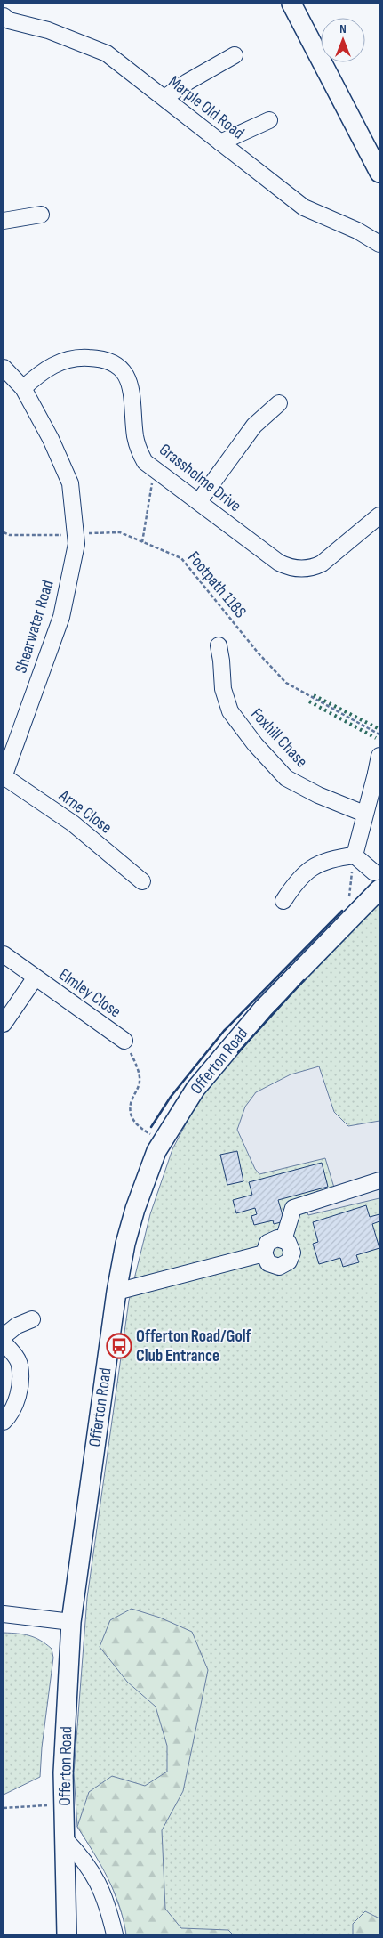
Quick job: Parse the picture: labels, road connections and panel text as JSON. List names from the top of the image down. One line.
{"streets":{"main road":["Offerton Road"],"street":["Marple Old Road","Grassholme Drive","Shearwater Road","Foxhill Chase","Arne Close","Elmley Close"],"path":["Footpath 118S"]},"crossings":[["Grassholme Drive","Shearwater Road"],["Footpath 118S","Shearwater Road"],["Shearwater Road","Arne Close"]],"places":{"bus stop":["Offerton Road/Golf Club Entrance"]},"north":"top"}
